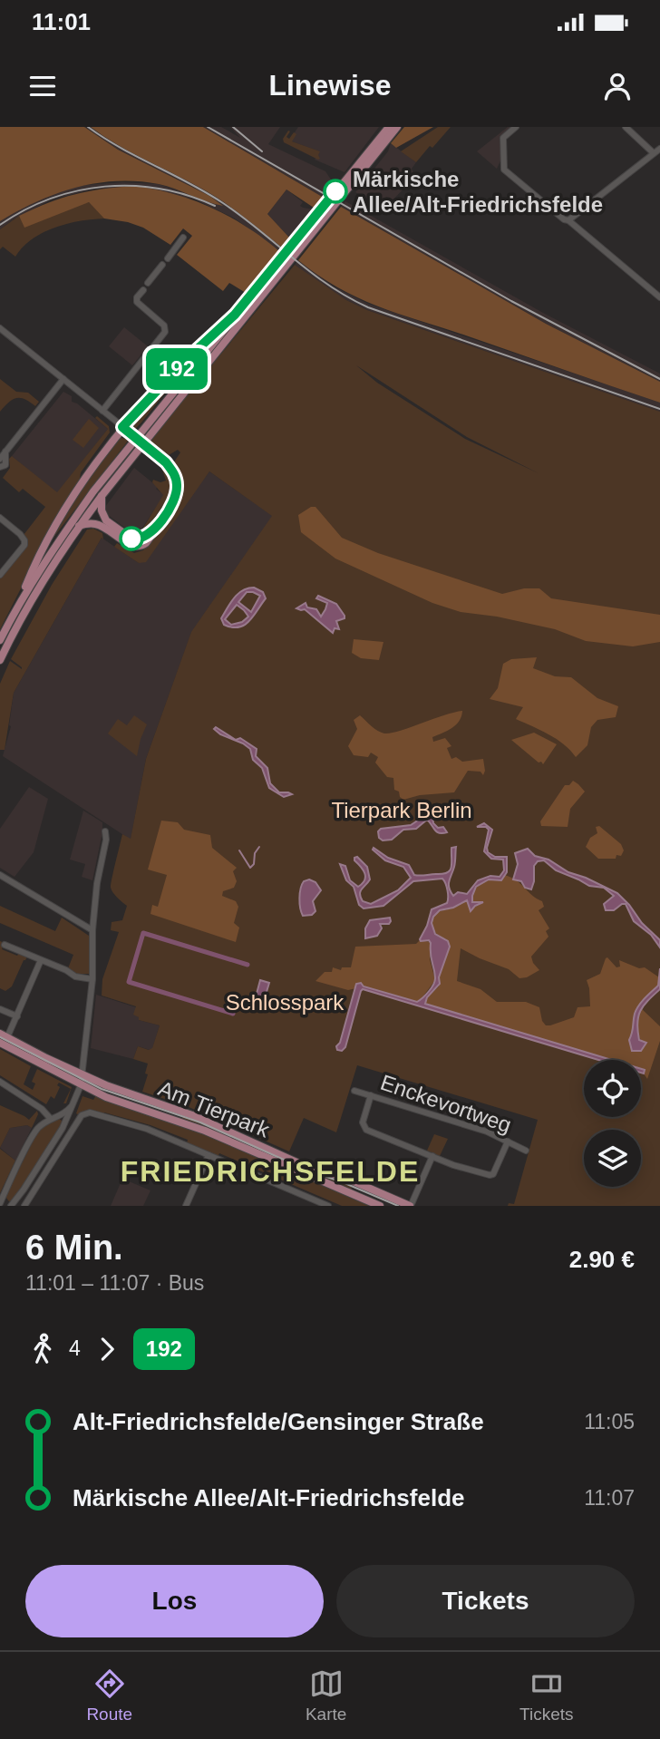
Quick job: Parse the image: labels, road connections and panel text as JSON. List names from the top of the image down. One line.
{"streets":{"main road":["Am Tierpark"],"street":["Enckevortweg"]},"districts":["FRIEDRICHSFELDE"],"parks":["Tierpark Berlin","Schlosspark"],"places":["Märkische Allee/Alt-Friedrichsfelde"],"lines":["bus line 192"],"page":{"status":"11:01","header":"Linewise","on_map":"192","heading":["6 Min.","11:01 – 11:07 · Bus","2.90 €"],"legs":["4","192"],"list":[{"name":"Alt-Friedrichsfelde/Gensinger Straße","value":"11:05"},{"name":"Märkische Allee/Alt-Friedrichsfelde","value":"11:07"}],"buttons":["Los","Tickets"],"tabs":["Route","Karte","Tickets"]}}
